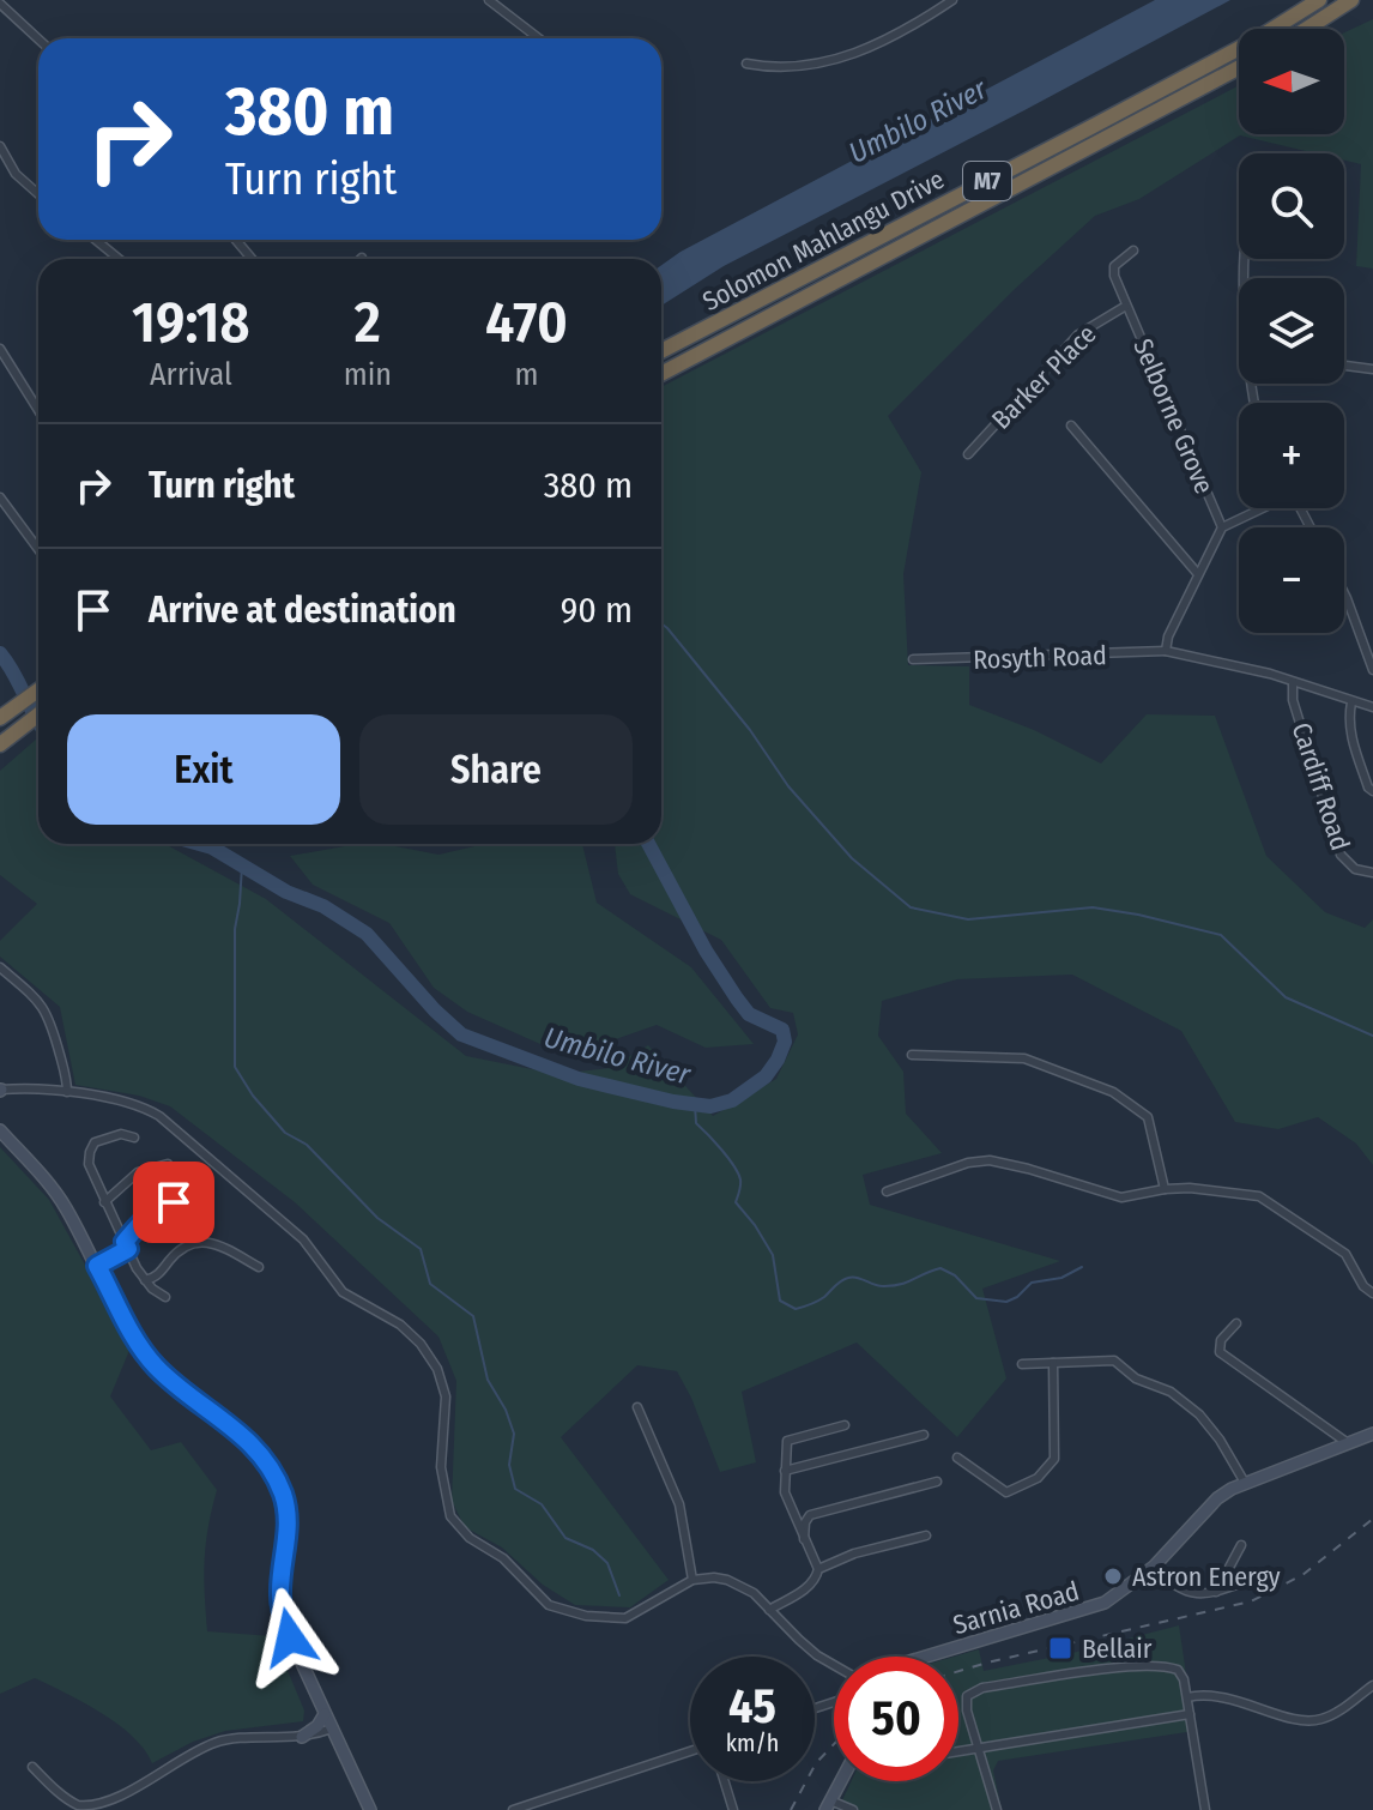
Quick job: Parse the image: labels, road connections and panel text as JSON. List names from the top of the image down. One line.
{"streets":{"highway":["M7","Solomon Mahlangu Drive"],"main road":["Sarnia Road"],"street":["Barker Place","Selborne Grove","Rosyth Road","Cardiff Road"]},"crossings":[["Barker Place","Selborne Grove"],["Rosyth Road","Cardiff Road"]],"water":["Umbilo River"],"places":{"other":["Astron Energy"],"transit":["Bellair"]},"north":"left","page":{"map_buttons":["+","−"],"turn":["380 m","Turn right"],"eta":["19:18","Arrival","2","min","470","m"],"list":[{"name":"Turn right","value":"380 m"},{"name":"Arrive at destination","value":"90 m"}],"buttons":["Exit","Share"],"speed":"45 km/h","limit":"50"}}
